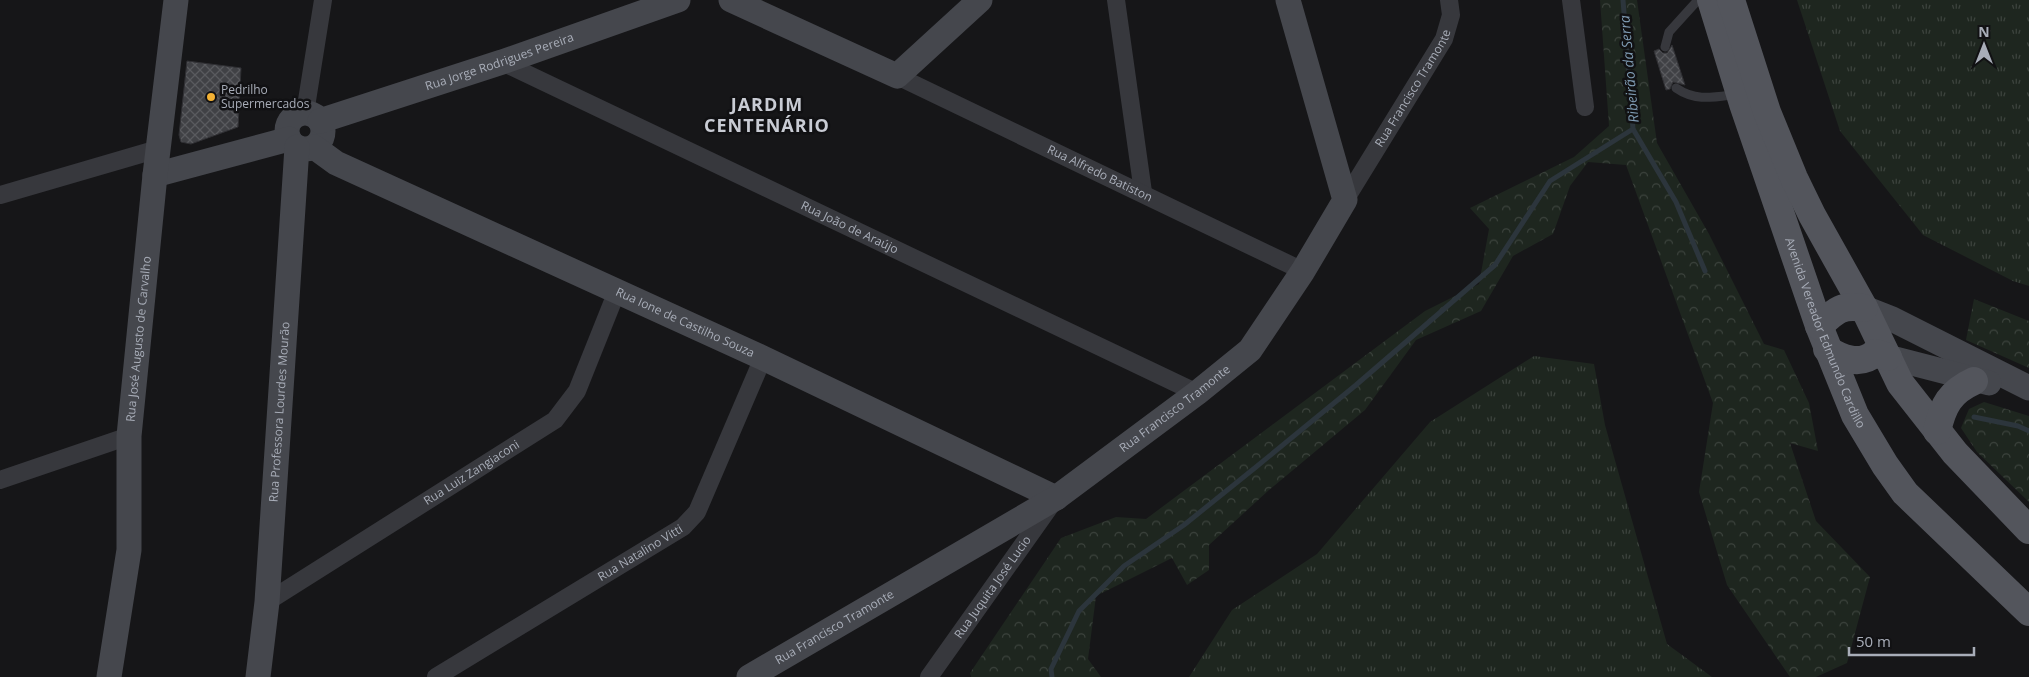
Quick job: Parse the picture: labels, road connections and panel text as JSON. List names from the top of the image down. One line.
{"streets":{"main road":["Avenida Vereador Edmundo Cardillo"],"street":["Rua Jorge Rodrigues Pereira","Rua Francisco Tramonte","Rua Alfredo Batiston","Rua João de Araújo","Rua Ione de Castilho Souza","Rua José Augusto de Carvalho","Rua Professora Lourdes Mourão","Rua Luiz Zangiaconi","Rua Natalino Vitti","Rua Juquita José Lucio"]},"crossings":[["Rua Jorge Rodrigues Pereira","Rua João de Araújo"],["Rua Jorge Rodrigues Pereira","Rua Ione de Castilho Souza"],["Rua Jorge Rodrigues Pereira","Rua Professora Lourdes Mourão"],["Rua Francisco Tramonte","Rua Alfredo Batiston"],["Rua Francisco Tramonte","Rua João de Araújo"],["Rua Francisco Tramonte","Rua Ione de Castilho Souza"],["Rua Francisco Tramonte","Rua Juquita José Lucio"],["Rua Ione de Castilho Souza","Rua Professora Lourdes Mourão"],["Rua Ione de Castilho Souza","Rua Luiz Zangiaconi"],["Rua Ione de Castilho Souza","Rua Natalino Vitti"],["Rua Ione de Castilho Souza","Rua Juquita José Lucio"],["Rua Professora Lourdes Mourão","Rua Luiz Zangiaconi"]],"districts":["JARDIM CENTENÁRIO"],"water":["Ribeirão da Serra"],"places":["Pedrilho Supermercados"],"scale_bar":"50 m","north":"top"}
